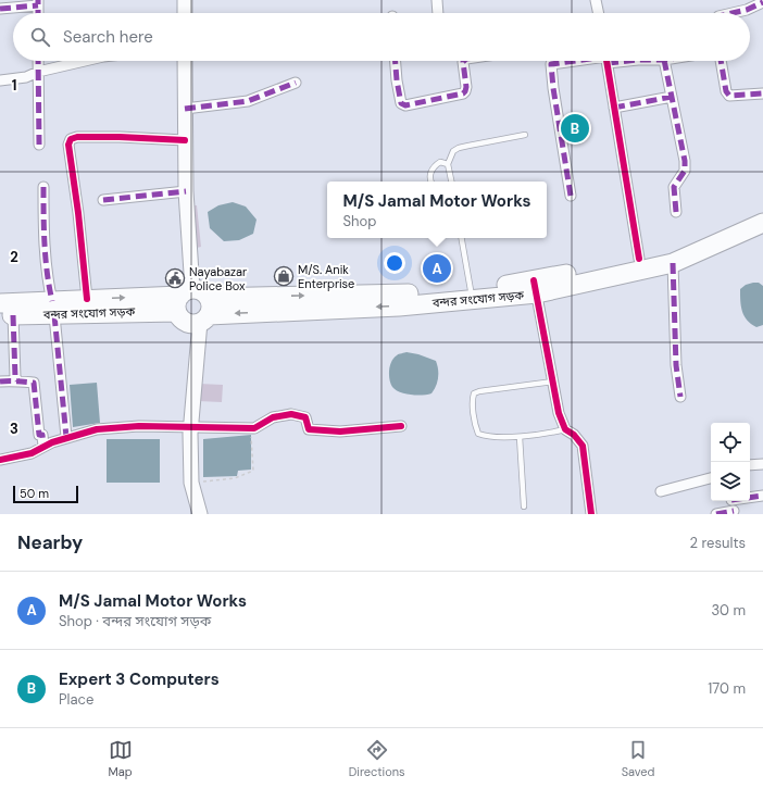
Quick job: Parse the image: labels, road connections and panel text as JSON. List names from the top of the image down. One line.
{"streets":{"highway":["বন্দর সংযোগ সড়ক"]},"places":{"shop":["M/S. Anik Enterprise"],"public building":["Nayabazar Police Box"]},"scale_bar":"50 m","page":{"search":"Search here","pins":["B","A"],"popup":["M/S Jamal Motor Works","Shop"],"scale":"50 m","heading":["Nearby","2 results"],"list":[{"mark":"A","name":"M/S Jamal Motor Works","note":"Shop · বন্দর সংযোগ সড়ক","value":"30 m"},{"mark":"B","name":"Expert 3 Computers","note":"Place","value":"170 m"}],"nav":["Map","Directions","Saved"]},"grid":{"rows":["1","2","3"]}}
